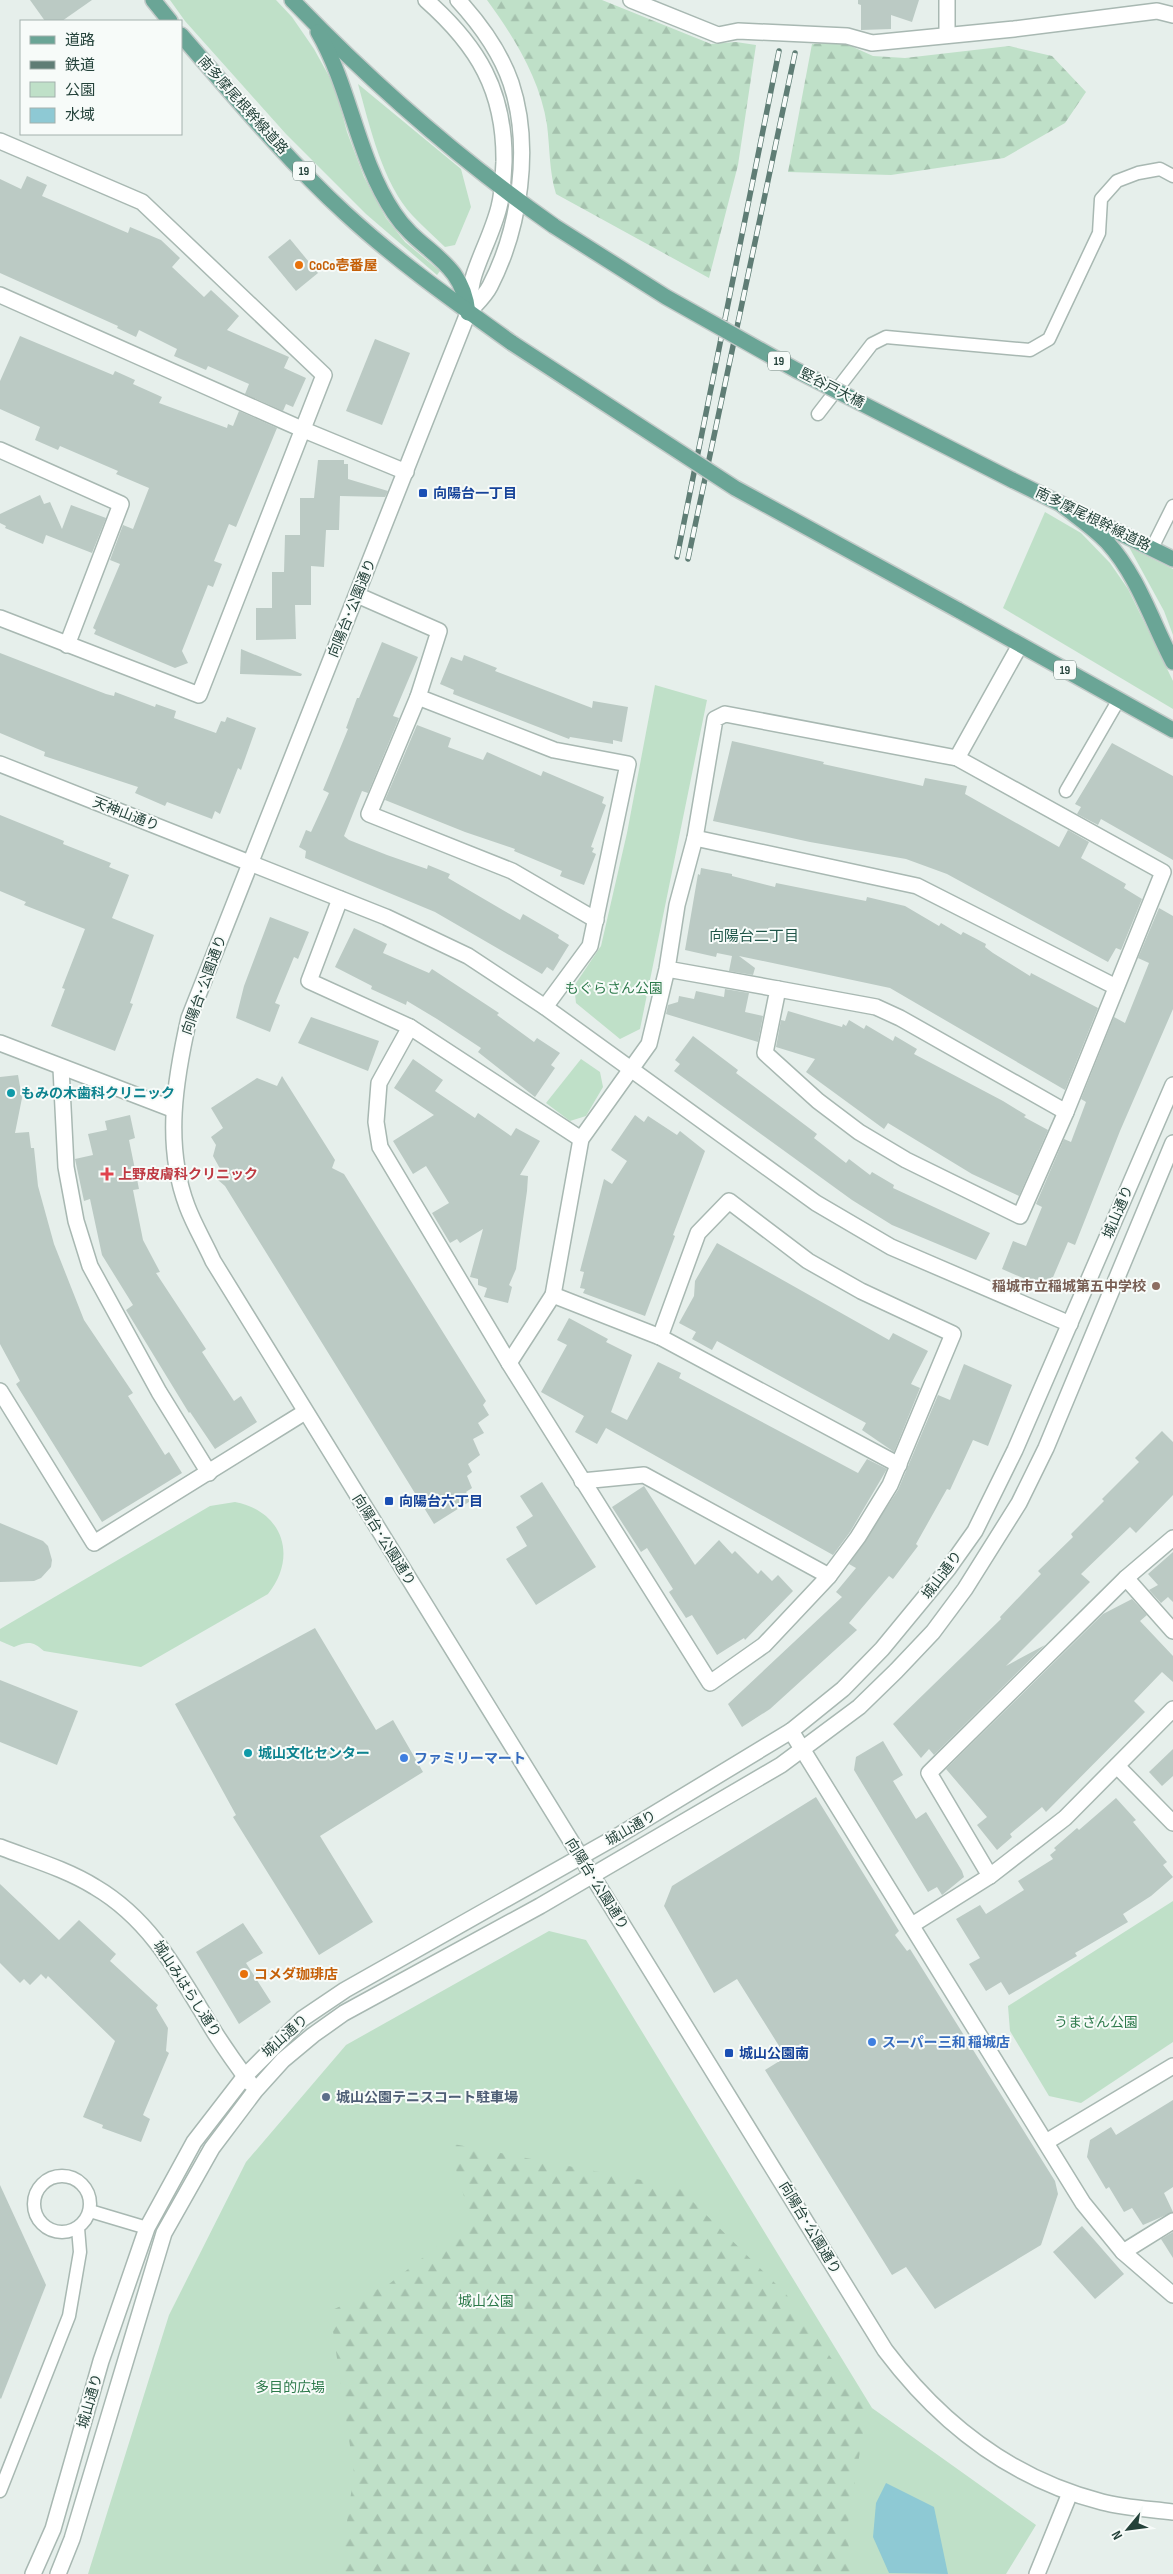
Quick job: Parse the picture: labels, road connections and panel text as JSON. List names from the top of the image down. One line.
{"streets":{"main road":["南多摩尾根幹線道路","19","竪谷戸大橋"],"street":["向陽台･公園通り","天神山通り","城山通り","城山みはらし通り"]},"crossings":[["南多摩尾根幹線道路","19"],["南多摩尾根幹線道路","竪谷戸大橋"],["南多摩尾根幹線道路","向陽台･公園通り"],["19","竪谷戸大橋"],["19","向陽台･公園通り"],["向陽台･公園通り","天神山通り"],["向陽台･公園通り","城山通り"],["天神山通り","城山通り"],["城山通り","城山みはらし通り"]],"districts":["向陽台二丁目"],"parks":["もぐらさん公園","うまさん公園","城山公園","多目的広場"],"places":{"other":["CoCo壱番屋","もみの木歯科クリニック","稲城市立稲城第五中学校","城山文化センター","ファミリーマート","コメダ珈琲店","スーパー三和 稲城店","城山公園テニスコート駐車場"],"transit":["向陽台一丁目","向陽台六丁目","城山公園南"],"health":["上野皮膚科クリニック"]},"legend":["道路","鉄道","公園","水域"],"north":"bottom left"}
